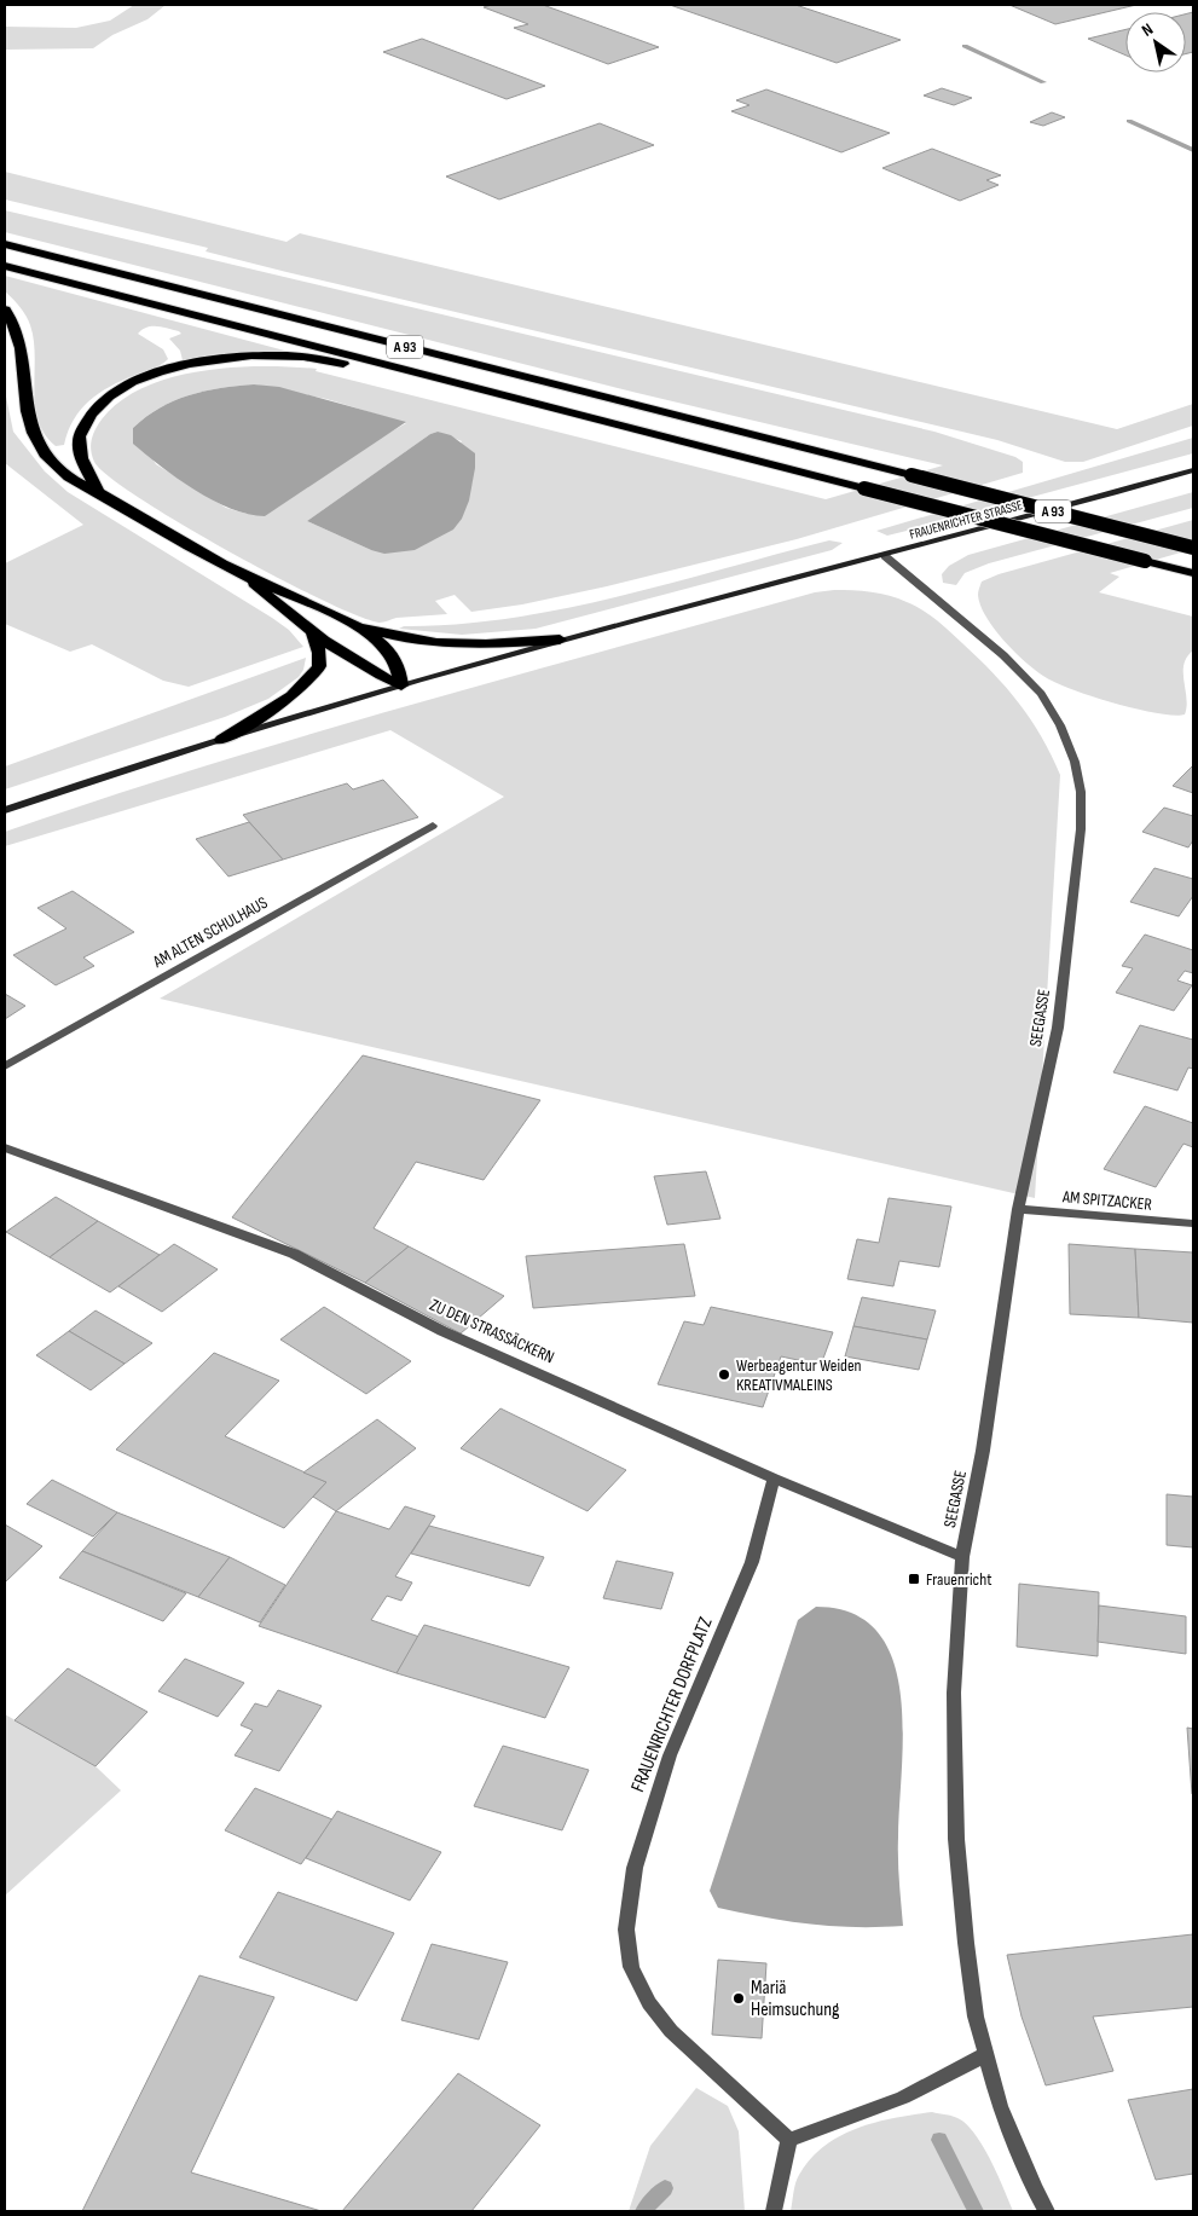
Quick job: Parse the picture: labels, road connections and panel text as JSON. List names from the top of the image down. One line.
{"streets":{"highway":["A 93"],"main road":["FRAUENRICHTER STRASSE"],"street":["AM ALTEN SCHULHAUS","SEEGASSE","AM SPITZACKER","ZU DEN STRASSÄCKERN","FRAUENRICHTER DORFPLATZ"]},"crossings":[["FRAUENRICHTER STRASSE","SEEGASSE"],["SEEGASSE","AM SPITZACKER"],["SEEGASSE","ZU DEN STRASSÄCKERN"],["ZU DEN STRASSÄCKERN","FRAUENRICHTER DORFPLATZ"]],"places":{"other":["Werbeagentur Weiden KREATIVMALEINS","Mariä Heimsuchung"],"transit":["Frauenricht"]},"north":"top left"}
